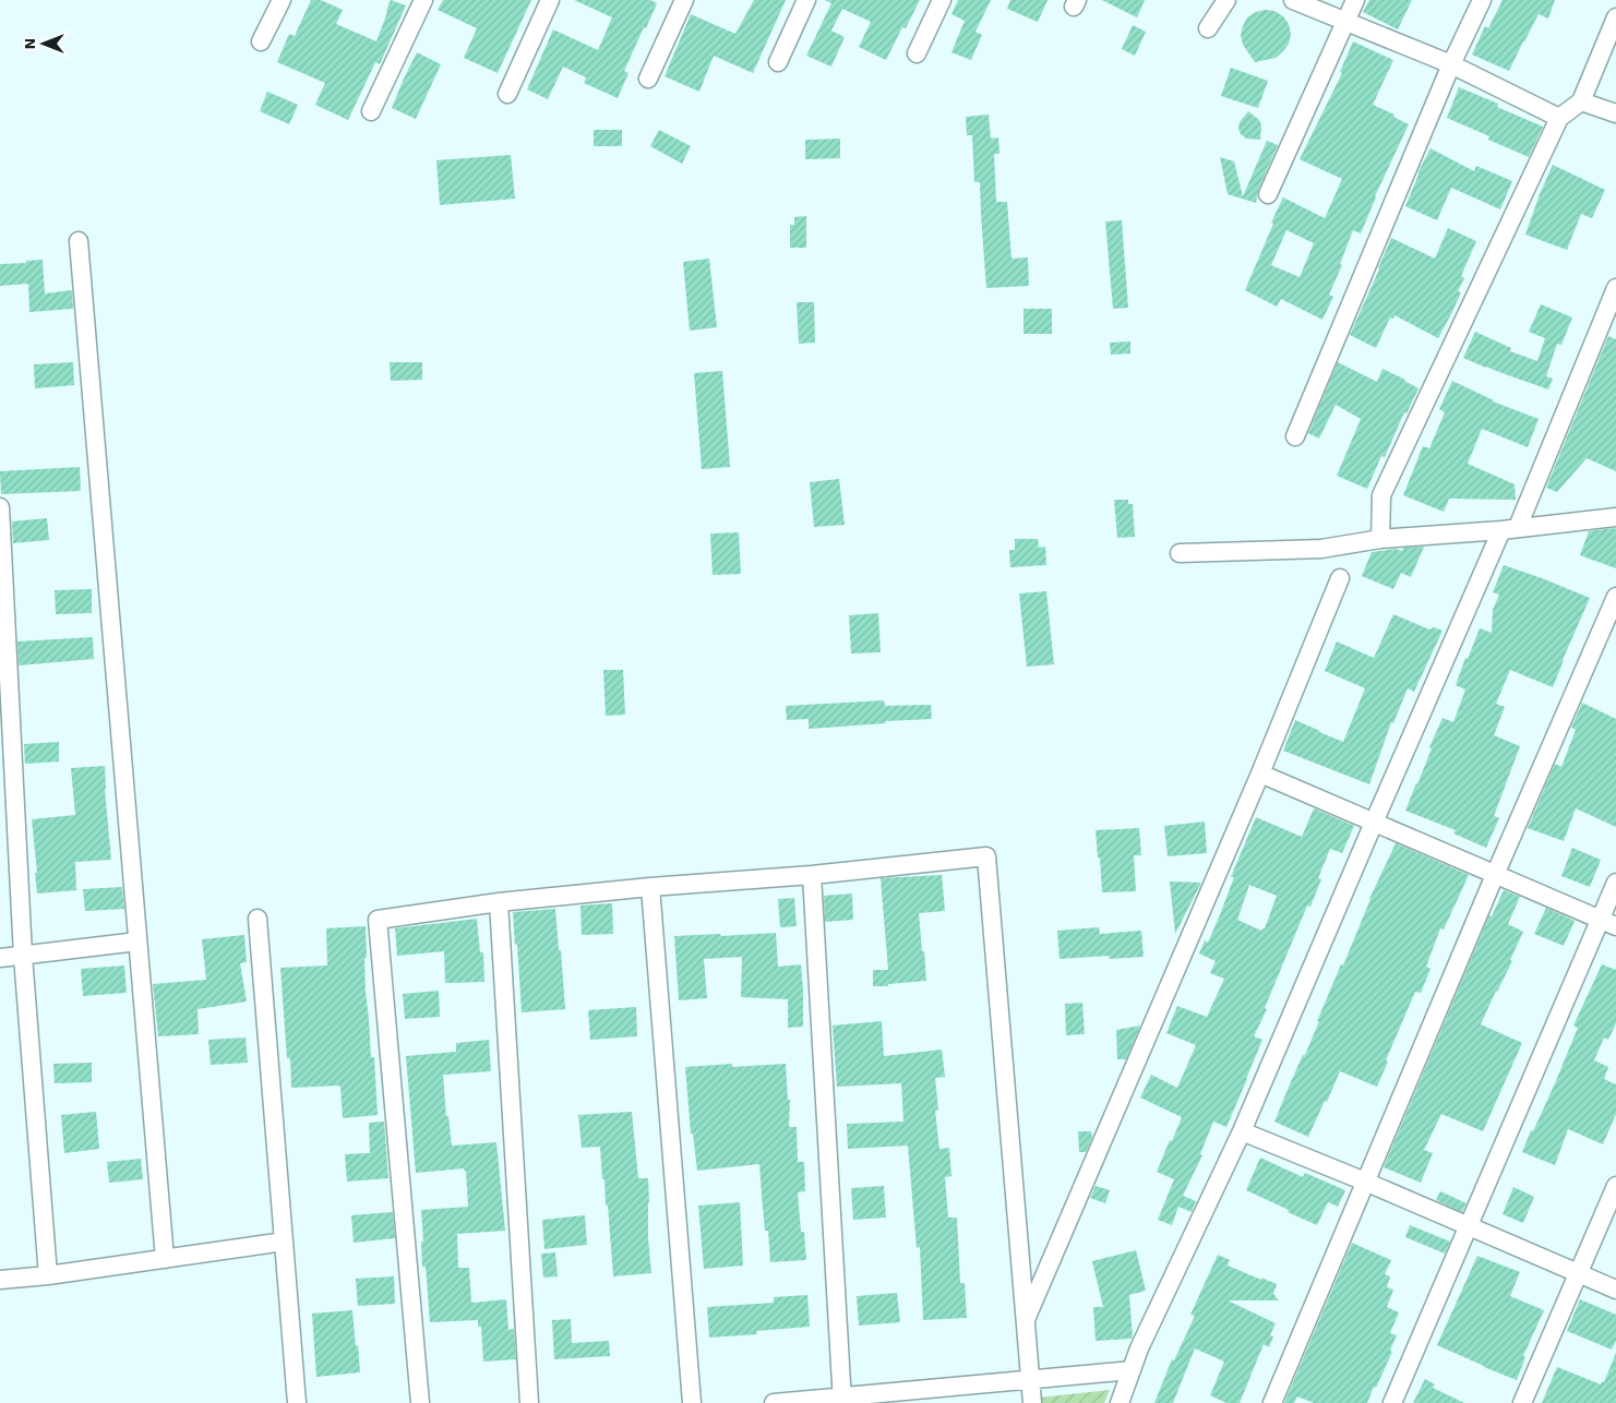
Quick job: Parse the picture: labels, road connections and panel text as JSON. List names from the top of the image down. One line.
{"north":"left"}
